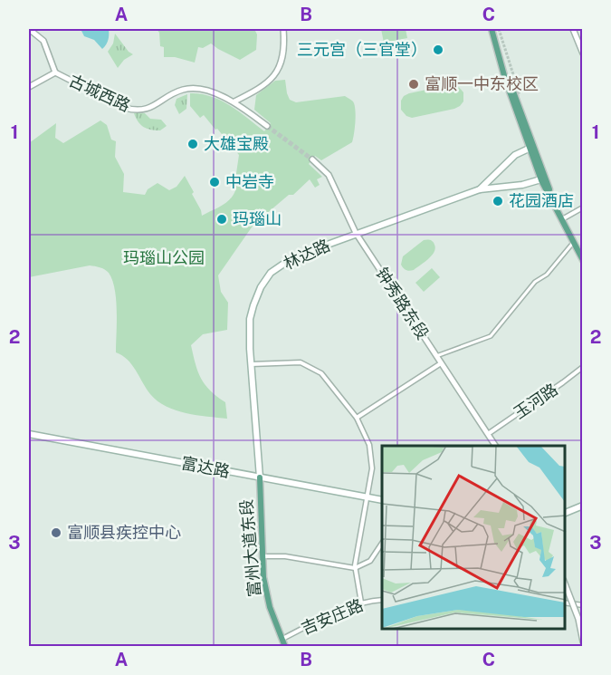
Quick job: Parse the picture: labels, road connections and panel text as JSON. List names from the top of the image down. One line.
{"streets":{"main road":["林达路","富达路","富州大道东段"],"street":["古城西路","钟秀路东段","玉河路","吉安庄路"]},"crossings":[["林达路","钟秀路东段"],["林达路","富达路"],["林达路","富州大道东段"],["钟秀路东段","玉河路"],["富达路","富州大道东段"],["富州大道东段","吉安庄路"]],"parks":["玛瑙山公园"],"places":["三元宫（三官堂）","富顺一中东校区","大雄宝殿","中岩寺","花园酒店","玛瑙山","富顺县疾控中心"],"grid":{"columns":["A","B","C"],"rows":["1","2","3"]}}
